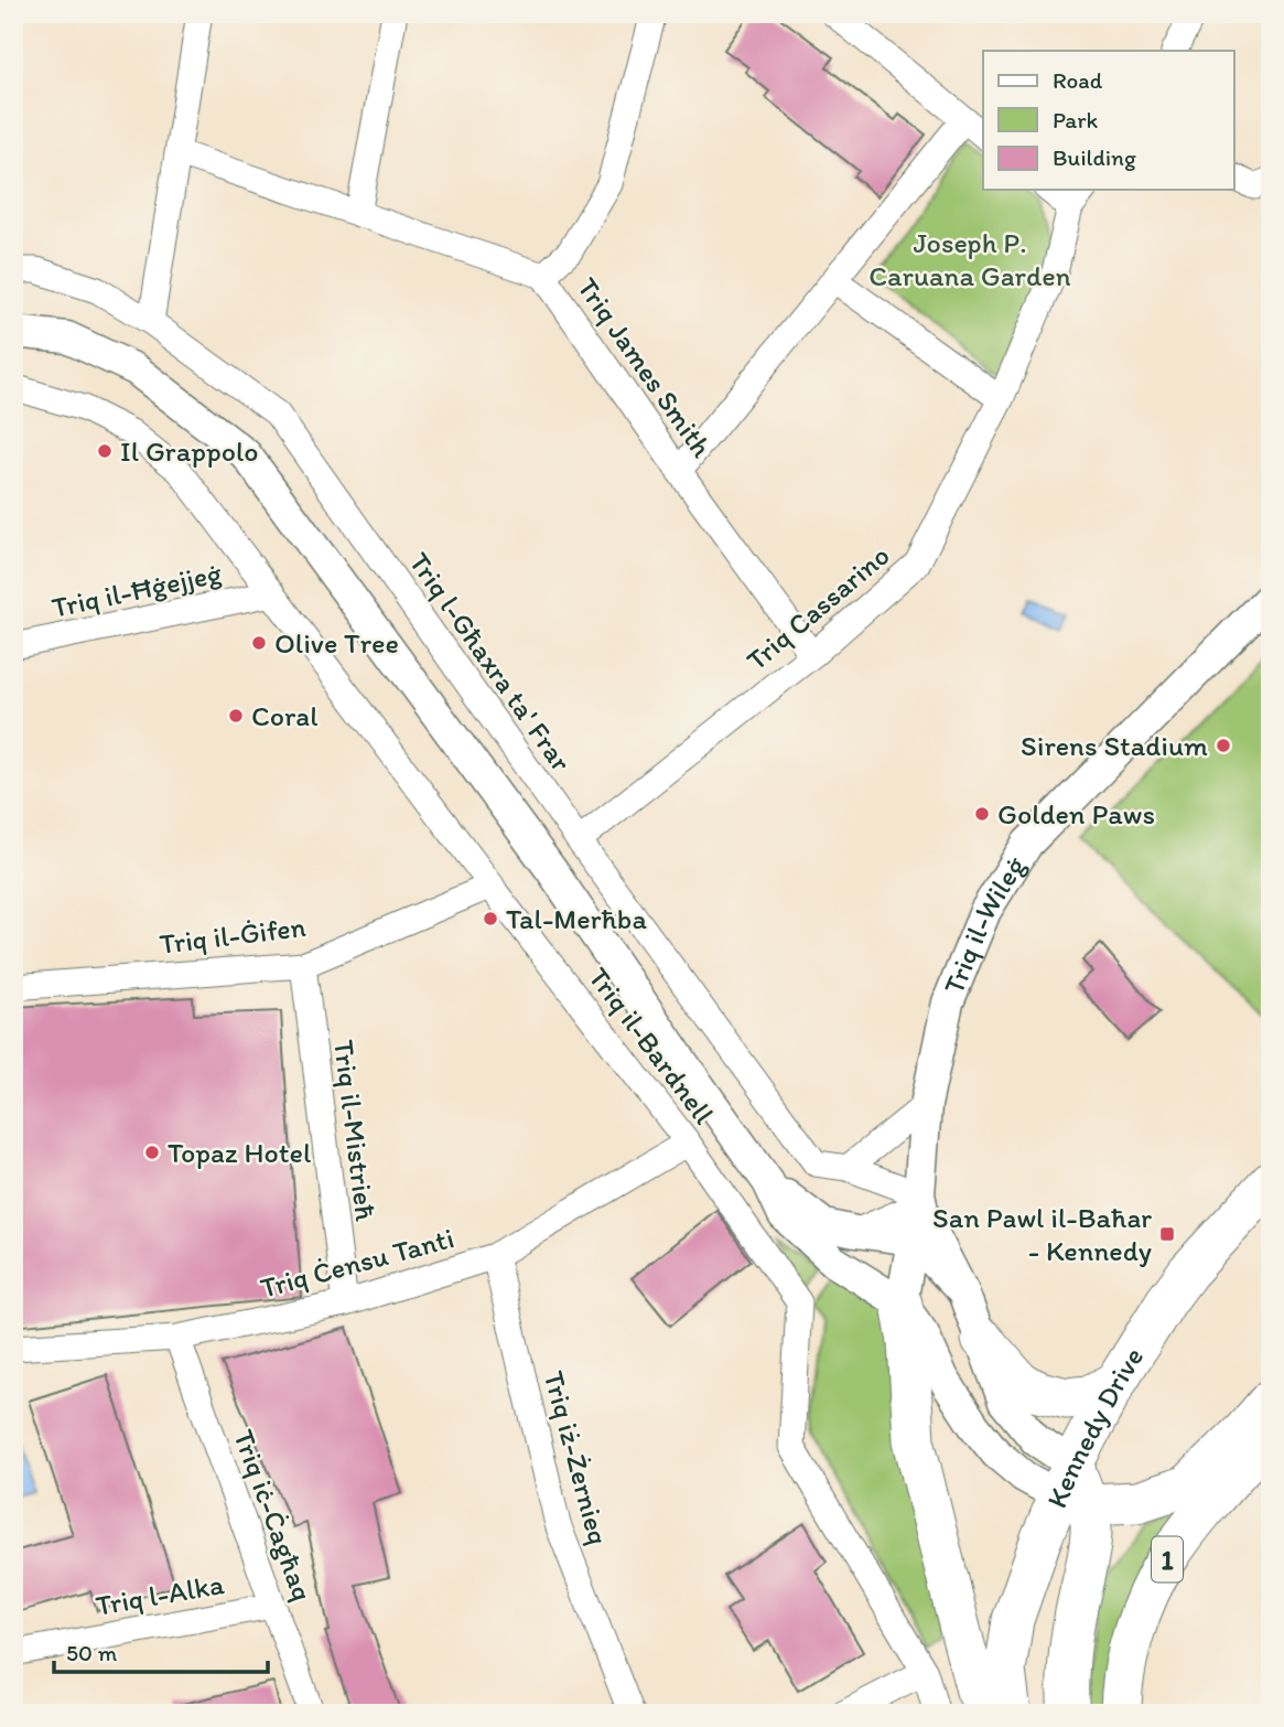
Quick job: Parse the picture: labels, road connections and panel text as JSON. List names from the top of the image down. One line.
{"streets":{"highway":["Kennedy Drive","1"],"street":["Triq James Smith","Triq il-Ħġejjeġ","Triq Cassarino","Triq l-Għaxra ta' Frar","Triq il-Wileġ","Triq il-Ġifen","Triq il-Bardnell","Triq il-Mistrieħ","Triq Ċensu Tanti","Triq iż-Żernieq","Triq iċ-Ċagħaq","Triq l-Alka"]},"crossings":[["Triq James Smith","Triq Cassarino"],["Triq il-Ħġejjeġ","Triq il-Bardnell"],["Triq Cassarino","Triq l-Għaxra ta' Frar"],["Triq l-Għaxra ta' Frar","Triq il-Wileġ"],["Triq il-Ġifen","Triq il-Bardnell"],["Triq il-Ġifen","Triq il-Mistrieħ"],["Triq il-Bardnell","Triq Ċensu Tanti"],["Triq il-Mistrieħ","Triq Ċensu Tanti"],["Triq Ċensu Tanti","Triq iż-Żernieq"],["Triq Ċensu Tanti","Triq iċ-Ċagħaq"],["Triq iċ-Ċagħaq","Triq l-Alka"]],"parks":["Joseph P. Caruana Garden"],"places":{"other":["Il Grappolo","Olive Tree","Coral","Sirens Stadium","Golden Paws","Tal-Merħba","Topaz Hotel"],"transit":["San Pawl il-Baħar - Kennedy"]},"legend":["Road","Park","Building"],"scale_bar":"50 m"}
